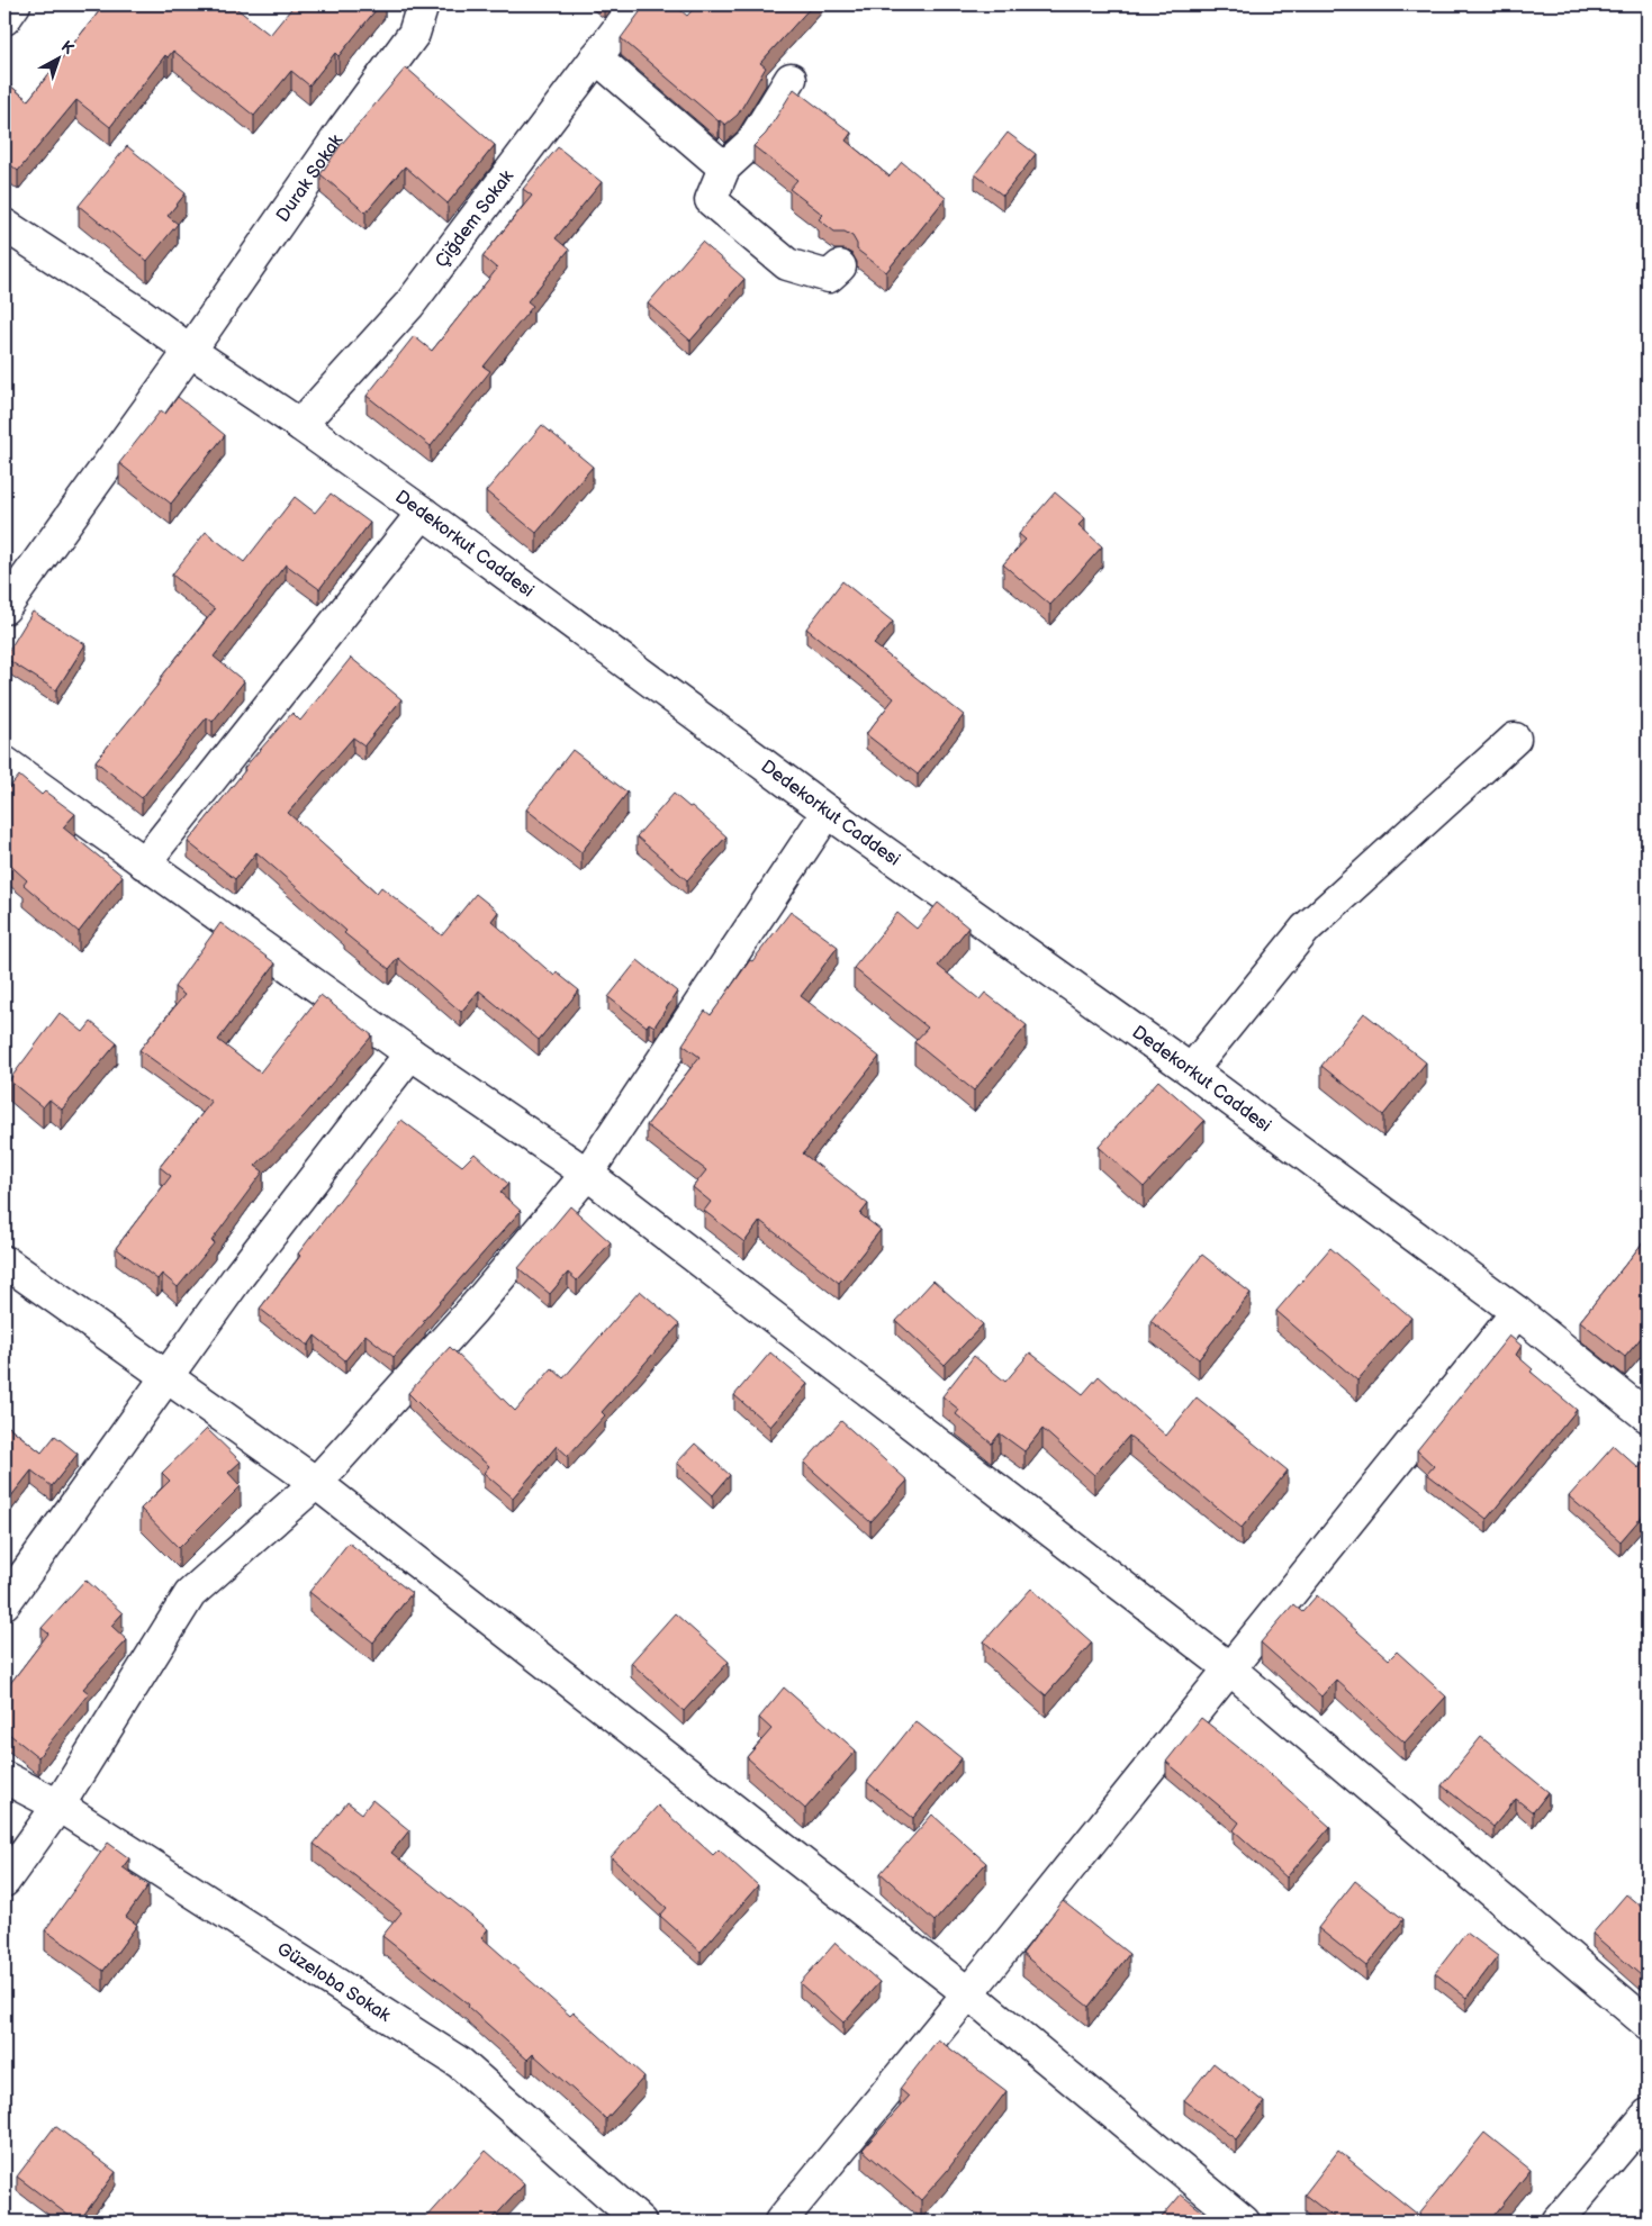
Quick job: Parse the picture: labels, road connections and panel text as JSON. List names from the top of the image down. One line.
{"streets":{"street":["Durak Sokak","Çiğdem Sokak","Dedekorkut Caddesi","Güzeloba Sokak"]},"crossings":[["Durak Sokak","Dedekorkut Caddesi"],["Çiğdem Sokak","Dedekorkut Caddesi"]],"north":"top right"}
